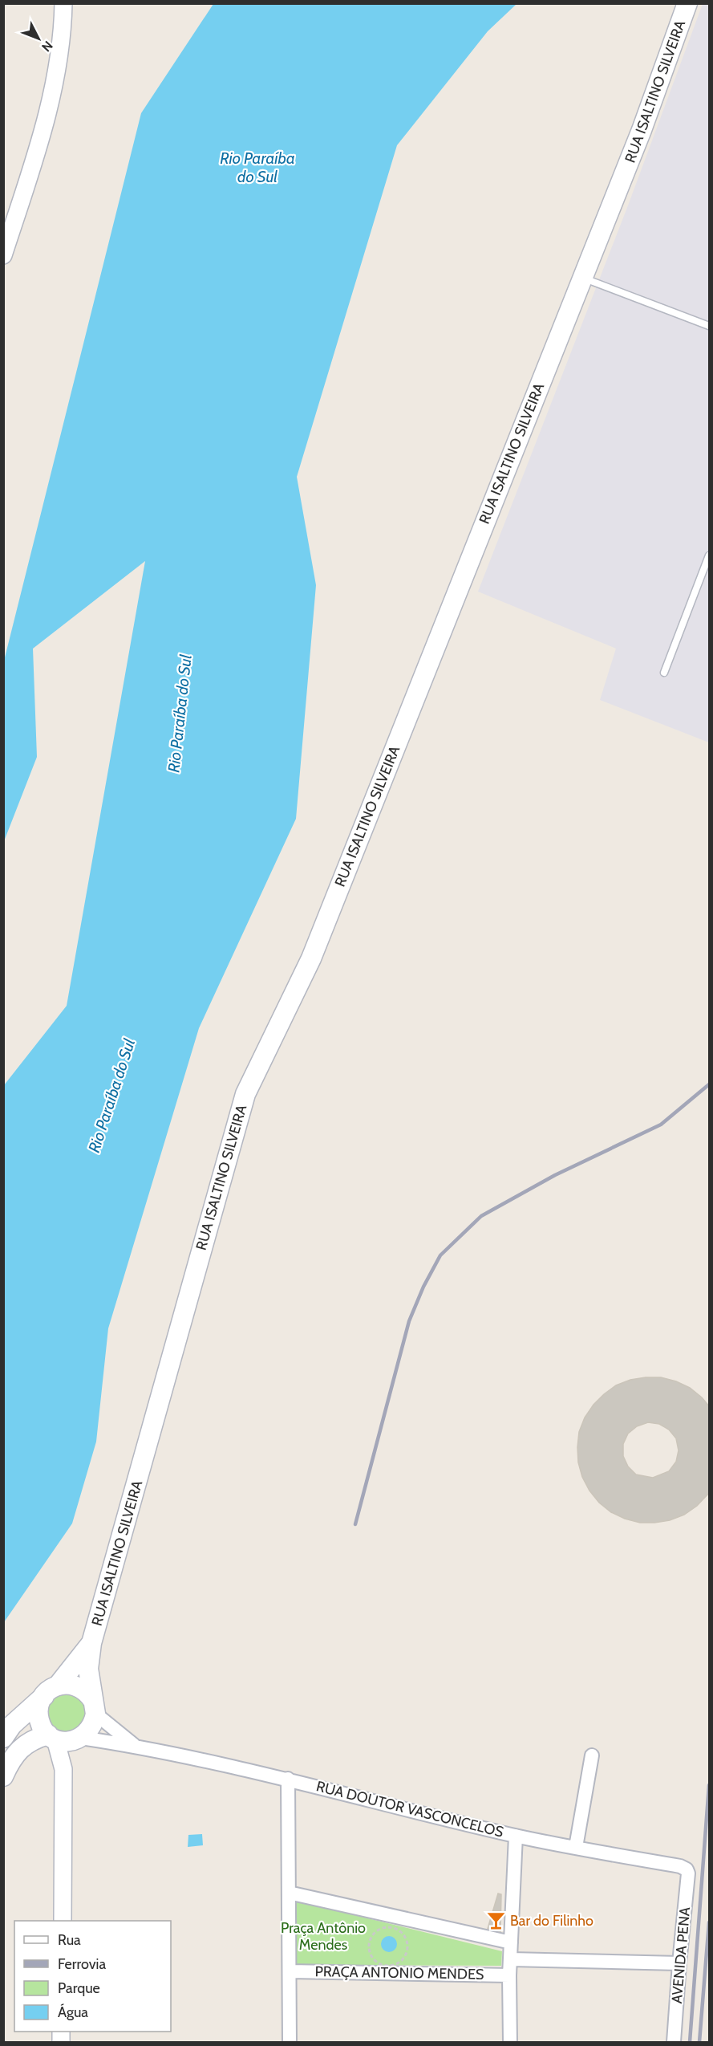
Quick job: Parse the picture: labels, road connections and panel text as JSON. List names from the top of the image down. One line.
{"streets":{"main road":["RUA ISALTINO SILVEIRA"],"street":["RUA DOUTOR VASCONCELOS","AVENIDA PENA","PRAÇA ANTONIO MENDES"]},"crossings":[["RUA DOUTOR VASCONCELOS","AVENIDA PENA"]],"water":["Rio Paraíba do Sul"],"parks":["Praça Antônio Mendes"],"places":{"bar":["Bar do Filinho"]},"legend":["Rua","Ferrovia","Parque","Água"],"north":"bottom right"}
